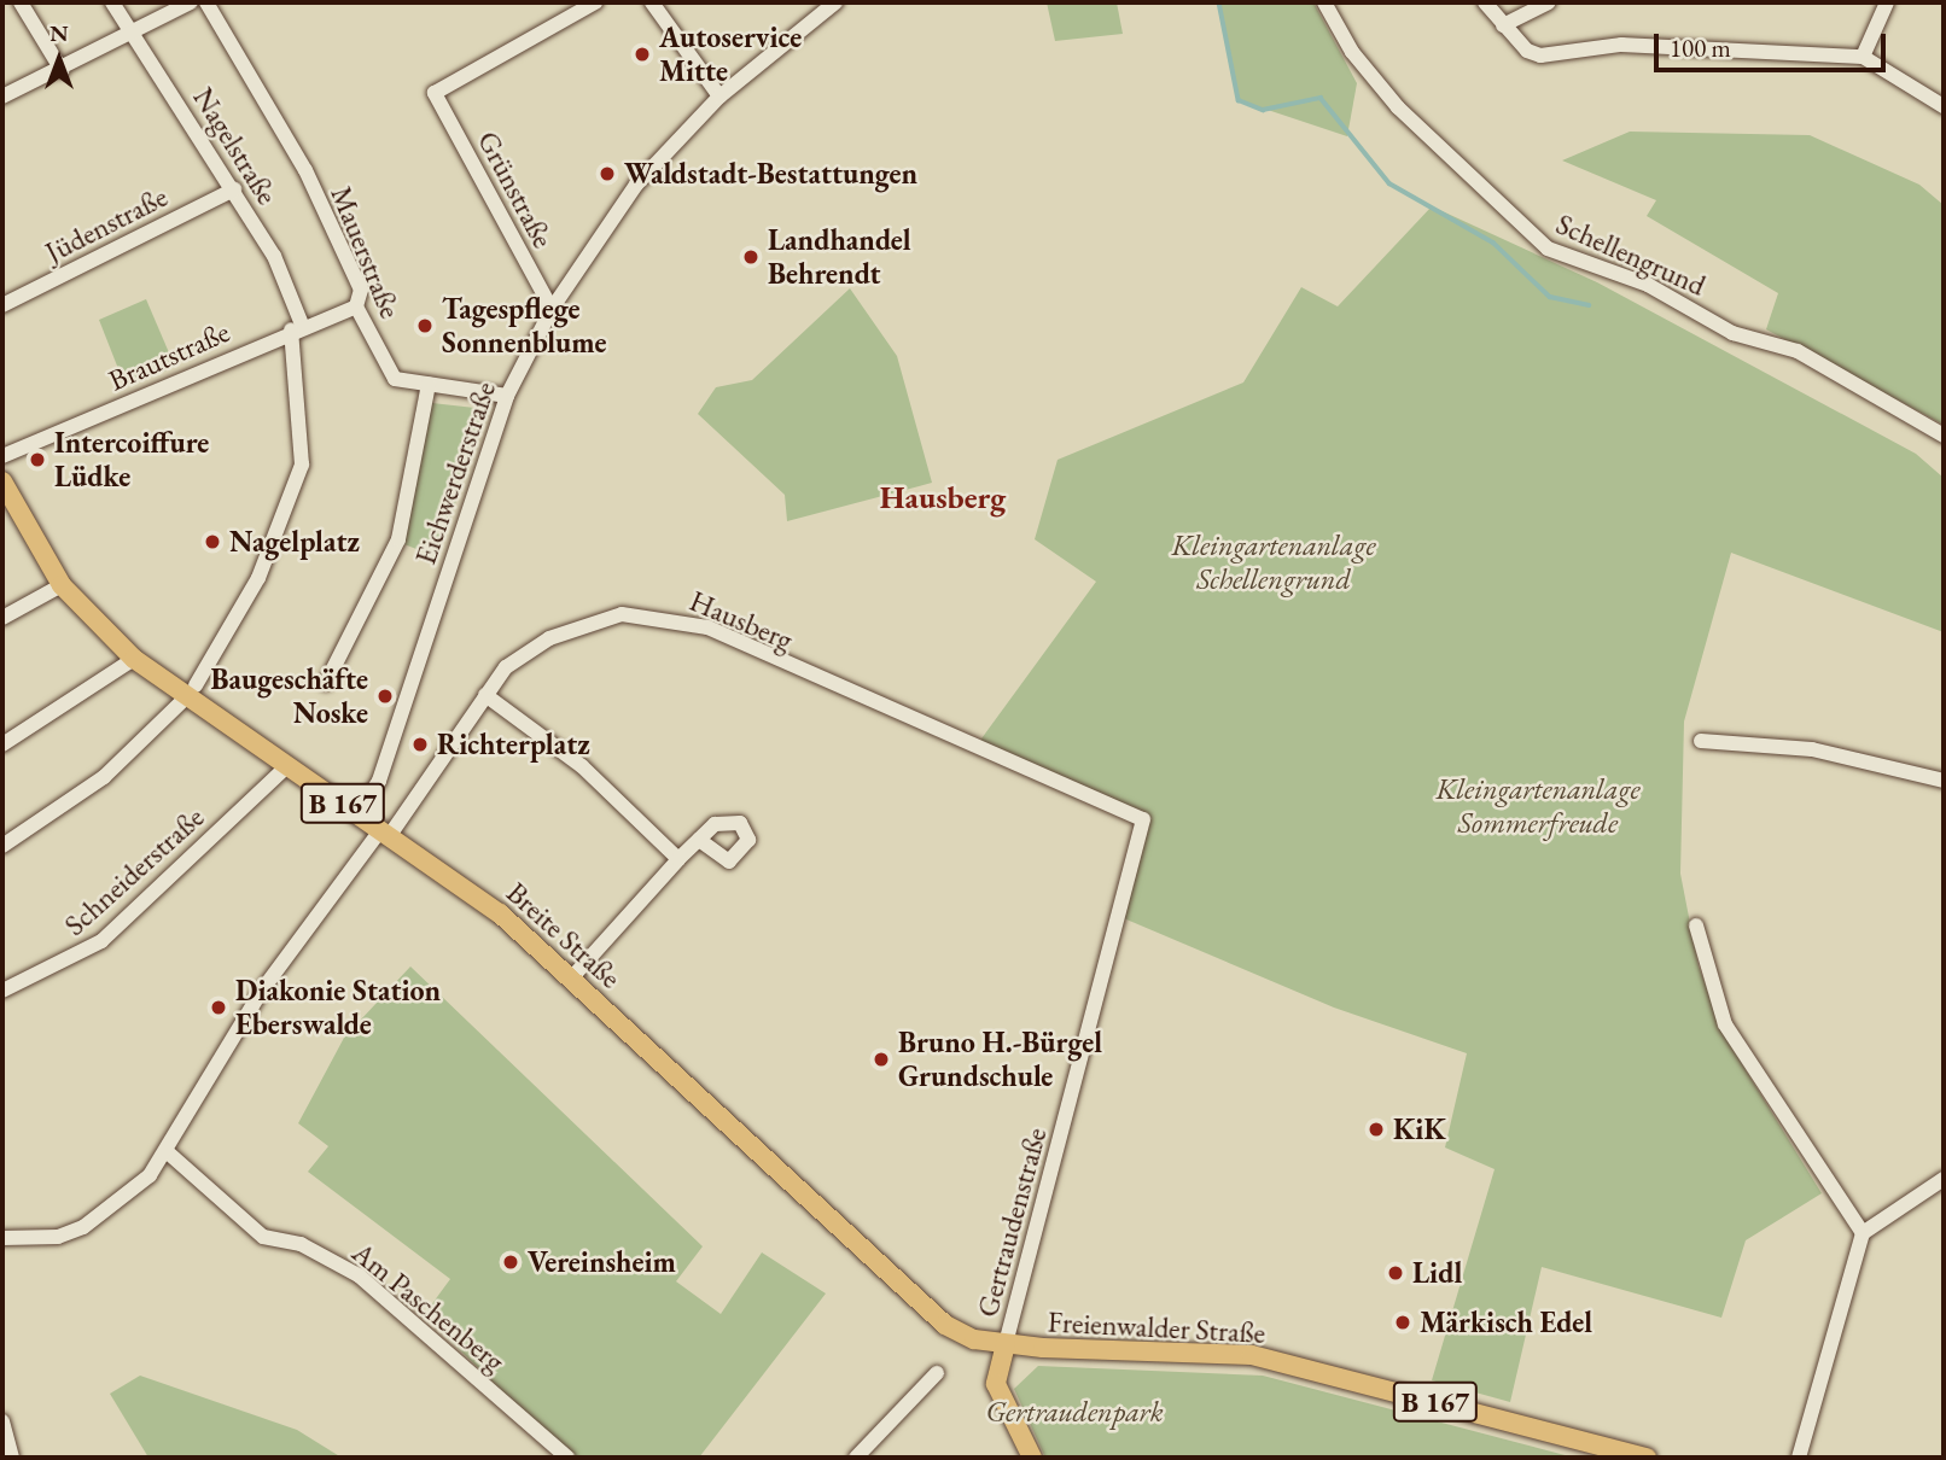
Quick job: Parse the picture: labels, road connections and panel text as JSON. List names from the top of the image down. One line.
{"streets":{"main road":["B 167","Breite Straße","Freienwalder Straße"],"street":["Nagelstraße","Grünstraße","Jüdenstraße","Mauerstraße","Schellengrund","Brautstraße","Eichwerderstraße","Hausberg","Schneiderstraße","Gertraudenstraße","Am Paschenberg"]},"crossings":[["Nagelstraße","Jüdenstraße"],["Nagelstraße","Brautstraße"],["Nagelstraße","Breite Straße"],["Grünstraße","Eichwerderstraße"],["Mauerstraße","Brautstraße"],["Mauerstraße","Eichwerderstraße"],["Eichwerderstraße","Breite Straße"],["Hausberg","Breite Straße"],["Hausberg","Gertraudenstraße"],["Hausberg","Am Paschenberg"],["Schneiderstraße","Breite Straße"],["Breite Straße","Gertraudenstraße"],["Breite Straße","Freienwalder Straße"],["Gertraudenstraße","Freienwalder Straße"]],"districts":["Hausberg"],"parks":["Kleingartenanlage Schellengrund","Kleingartenanlage Sommerfreude","Gertraudenpark"],"places":["Autoservice Mitte","Waldstadt-Bestattungen","Landhandel Behrendt","Tagespflege Sonnenblume","Intercoiffure Lüdke","Nagelplatz","Baugeschäfte Noske","Richterplatz","Diakonie Station Eberswalde","Bruno H.-Bürgel Grundschule","KiK","Vereinsheim","Lidl","Märkisch Edel"],"scale_bar":"100 m","north":"top"}
